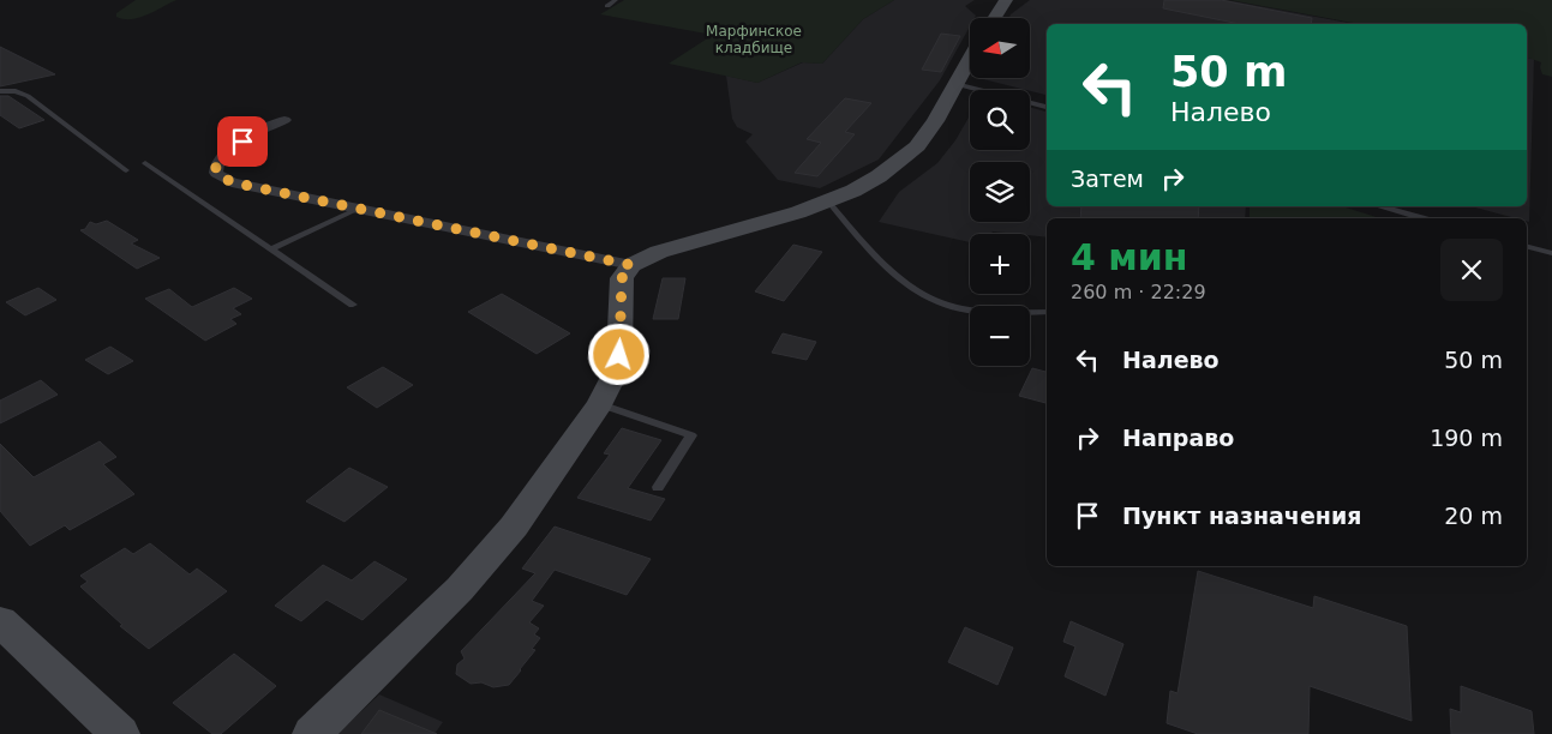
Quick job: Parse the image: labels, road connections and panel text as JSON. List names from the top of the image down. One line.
{"parks":["Марфинское кладбище"],"north":"left","page":{"map_buttons":["+","−"],"turn":["50 m","Налево"],"then":"Затем","heading":["4 мин","260 m · 22:29"],"list":[{"name":"Налево","value":"50 m"},{"name":"Направо","value":"190 m"},{"name":"Пункт назначения","value":"20 m"}]}}
